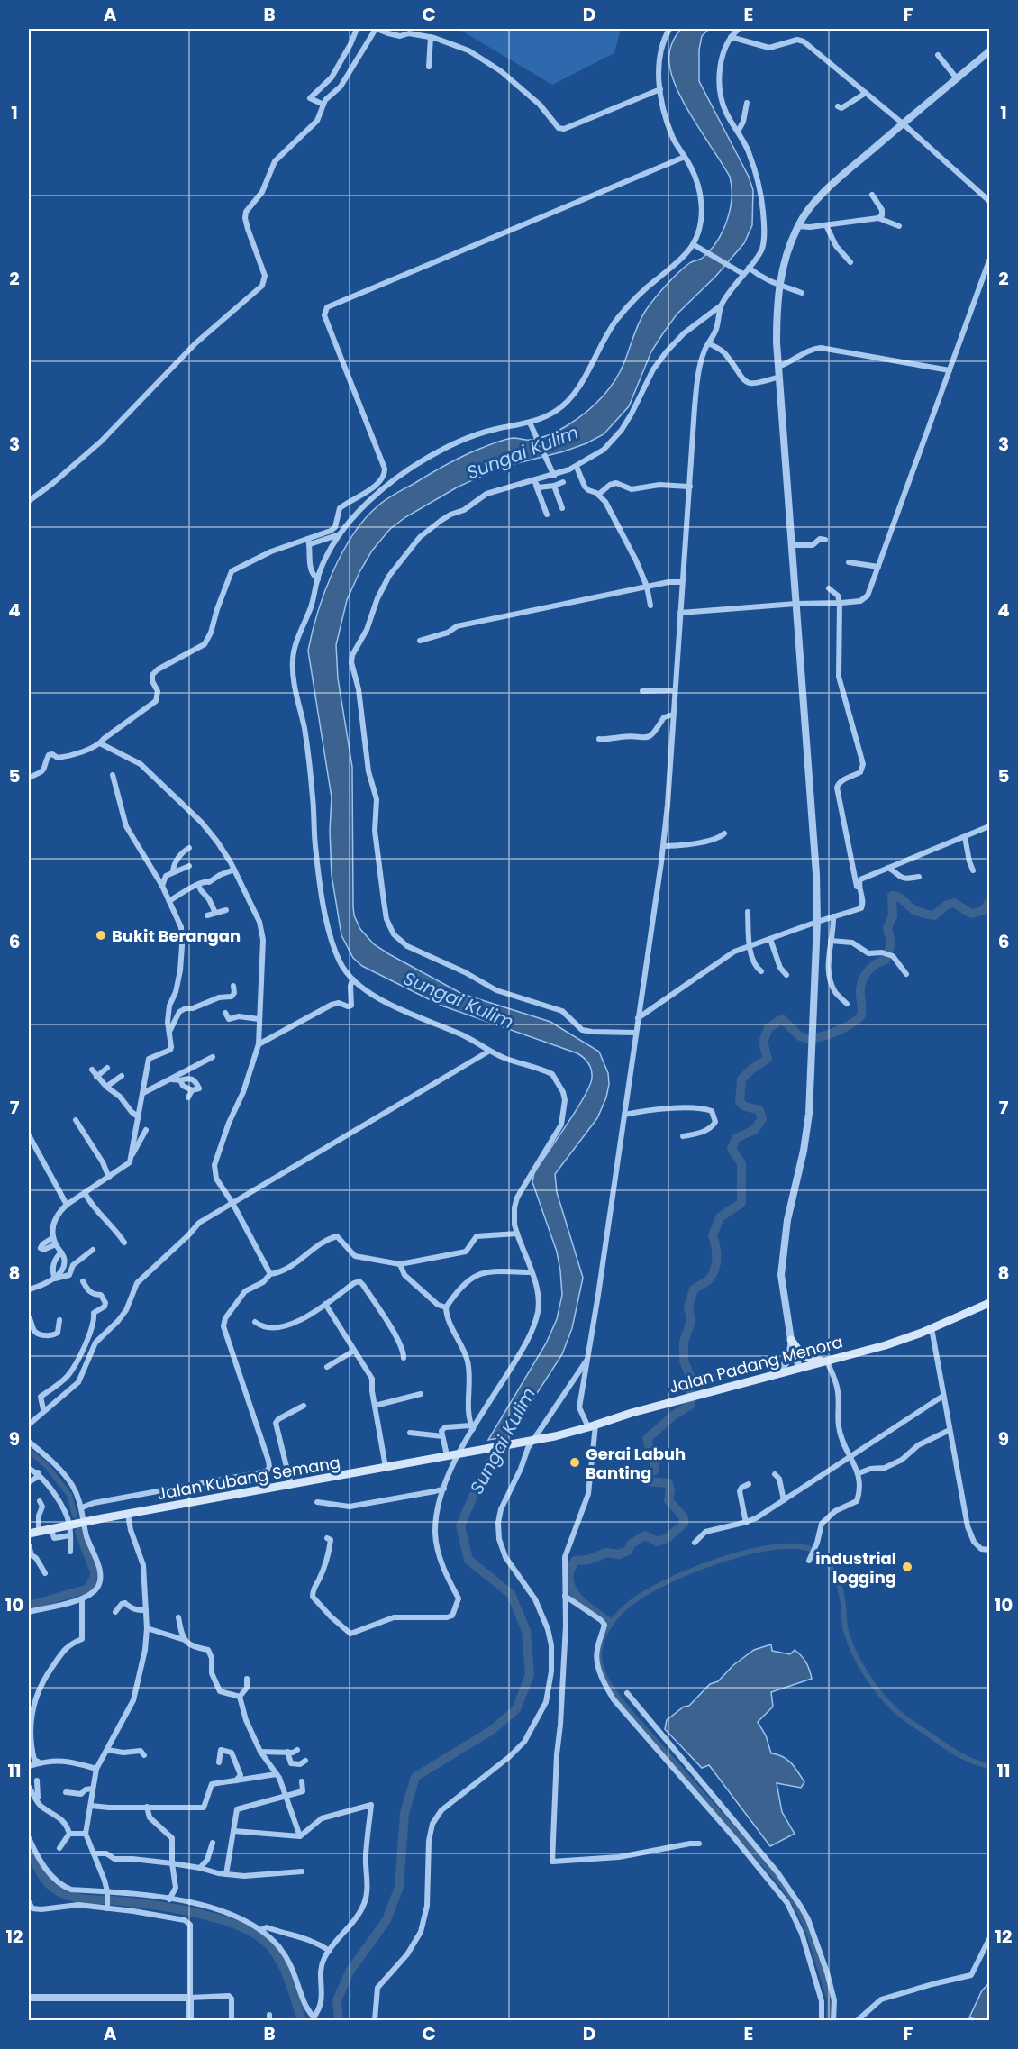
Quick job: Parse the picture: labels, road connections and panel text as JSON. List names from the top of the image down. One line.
{"streets":{"main road":["Jalan Padang Menora","Jalan Kubang Semang"]},"crossings":[["Jalan Padang Menora","Jalan Kubang Semang"]],"water":["Sungai Kulim"],"places":["Bukit Berangan","Gerai Labuh Banting","industrial logging"],"grid":{"columns":["A","B","C","D","E","F"],"rows":["1","2","3","4","5","6","7","8","9","10","11","12"]}}
